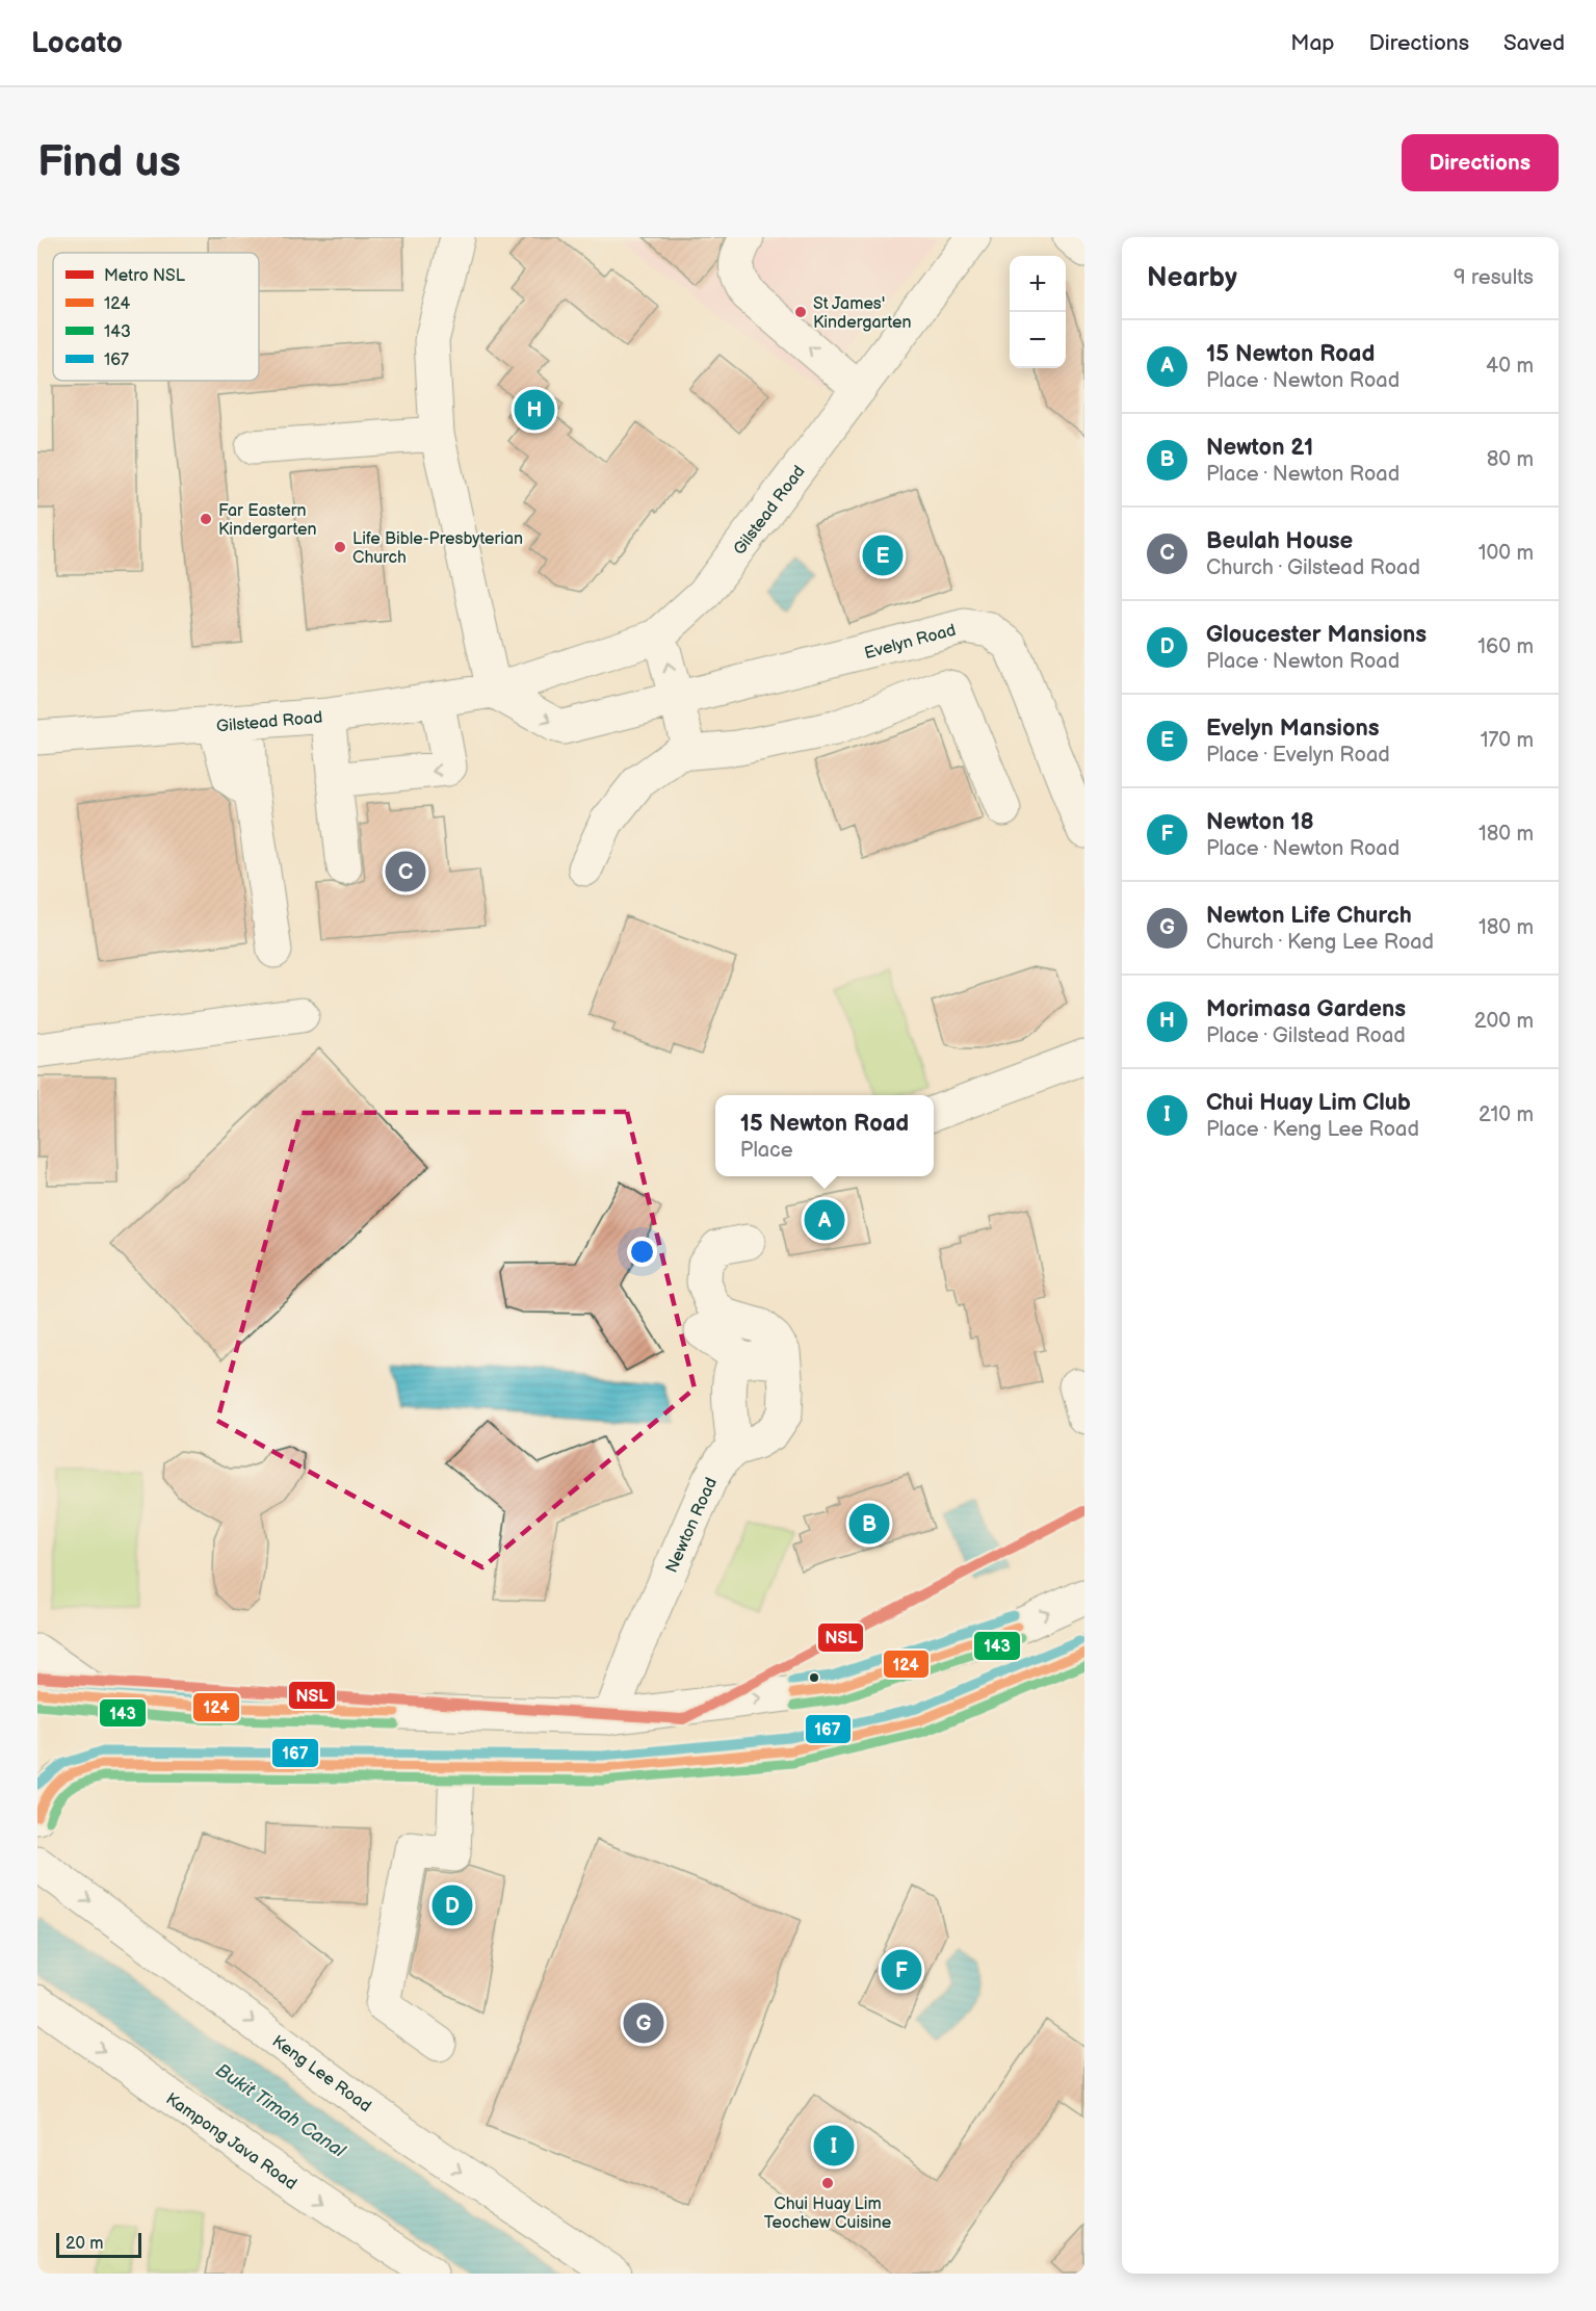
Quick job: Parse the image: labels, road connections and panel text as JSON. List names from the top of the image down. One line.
{"streets":{"main road":["Gilstead Road","Evelyn Road","Newton Road","Keng Lee Road","Kampong Java Road"]},"one_way":["Keng Lee Road","Kampong Java Road"],"water":["Bukit Timah Canal"],"places":["St James' Kindergarten","Far Eastern Kindergarten","Life Bible-Presbyterian Church","Chui Huay Lim Teochew Cuisine"],"lines":["metro line NSL","transit line 167","transit line 124","transit line 143"],"legend":["Metro NSL","124","143","167"],"scale_bar":"20 m","page":{"header":"Locato","nav":["Map","Directions","Saved"],"buttons":"Directions","title":"Find us","heading":["Nearby","9 results"],"map_buttons":["+","−"],"list":[{"mark":"A","name":"15 Newton Road","note":"Place · Newton Road","value":"40 m"},{"mark":"B","name":"Newton 21","note":"Place · Newton Road","value":"80 m"},{"mark":"C","name":"Beulah House","note":"Church · Gilstead Road","value":"100 m"},{"mark":"D","name":"Gloucester Mansions","note":"Place · Newton Road","value":"160 m"},{"mark":"E","name":"Evelyn Mansions","note":"Place · Evelyn Road","value":"170 m"},{"mark":"F","name":"Newton 18","note":"Place · Newton Road","value":"180 m"},{"mark":"G","name":"Newton Life Church","note":"Church · Keng Lee Road","value":"180 m"},{"mark":"H","name":"Morimasa Gardens","note":"Place · Gilstead Road","value":"200 m"},{"mark":"I","name":"Chui Huay Lim Club","note":"Place · Keng Lee Road","value":"210 m"}],"pins":["H","E","C","A","B","D","F","G","I"],"popup":["15 Newton Road","Place"],"scale":"20 m"}}
